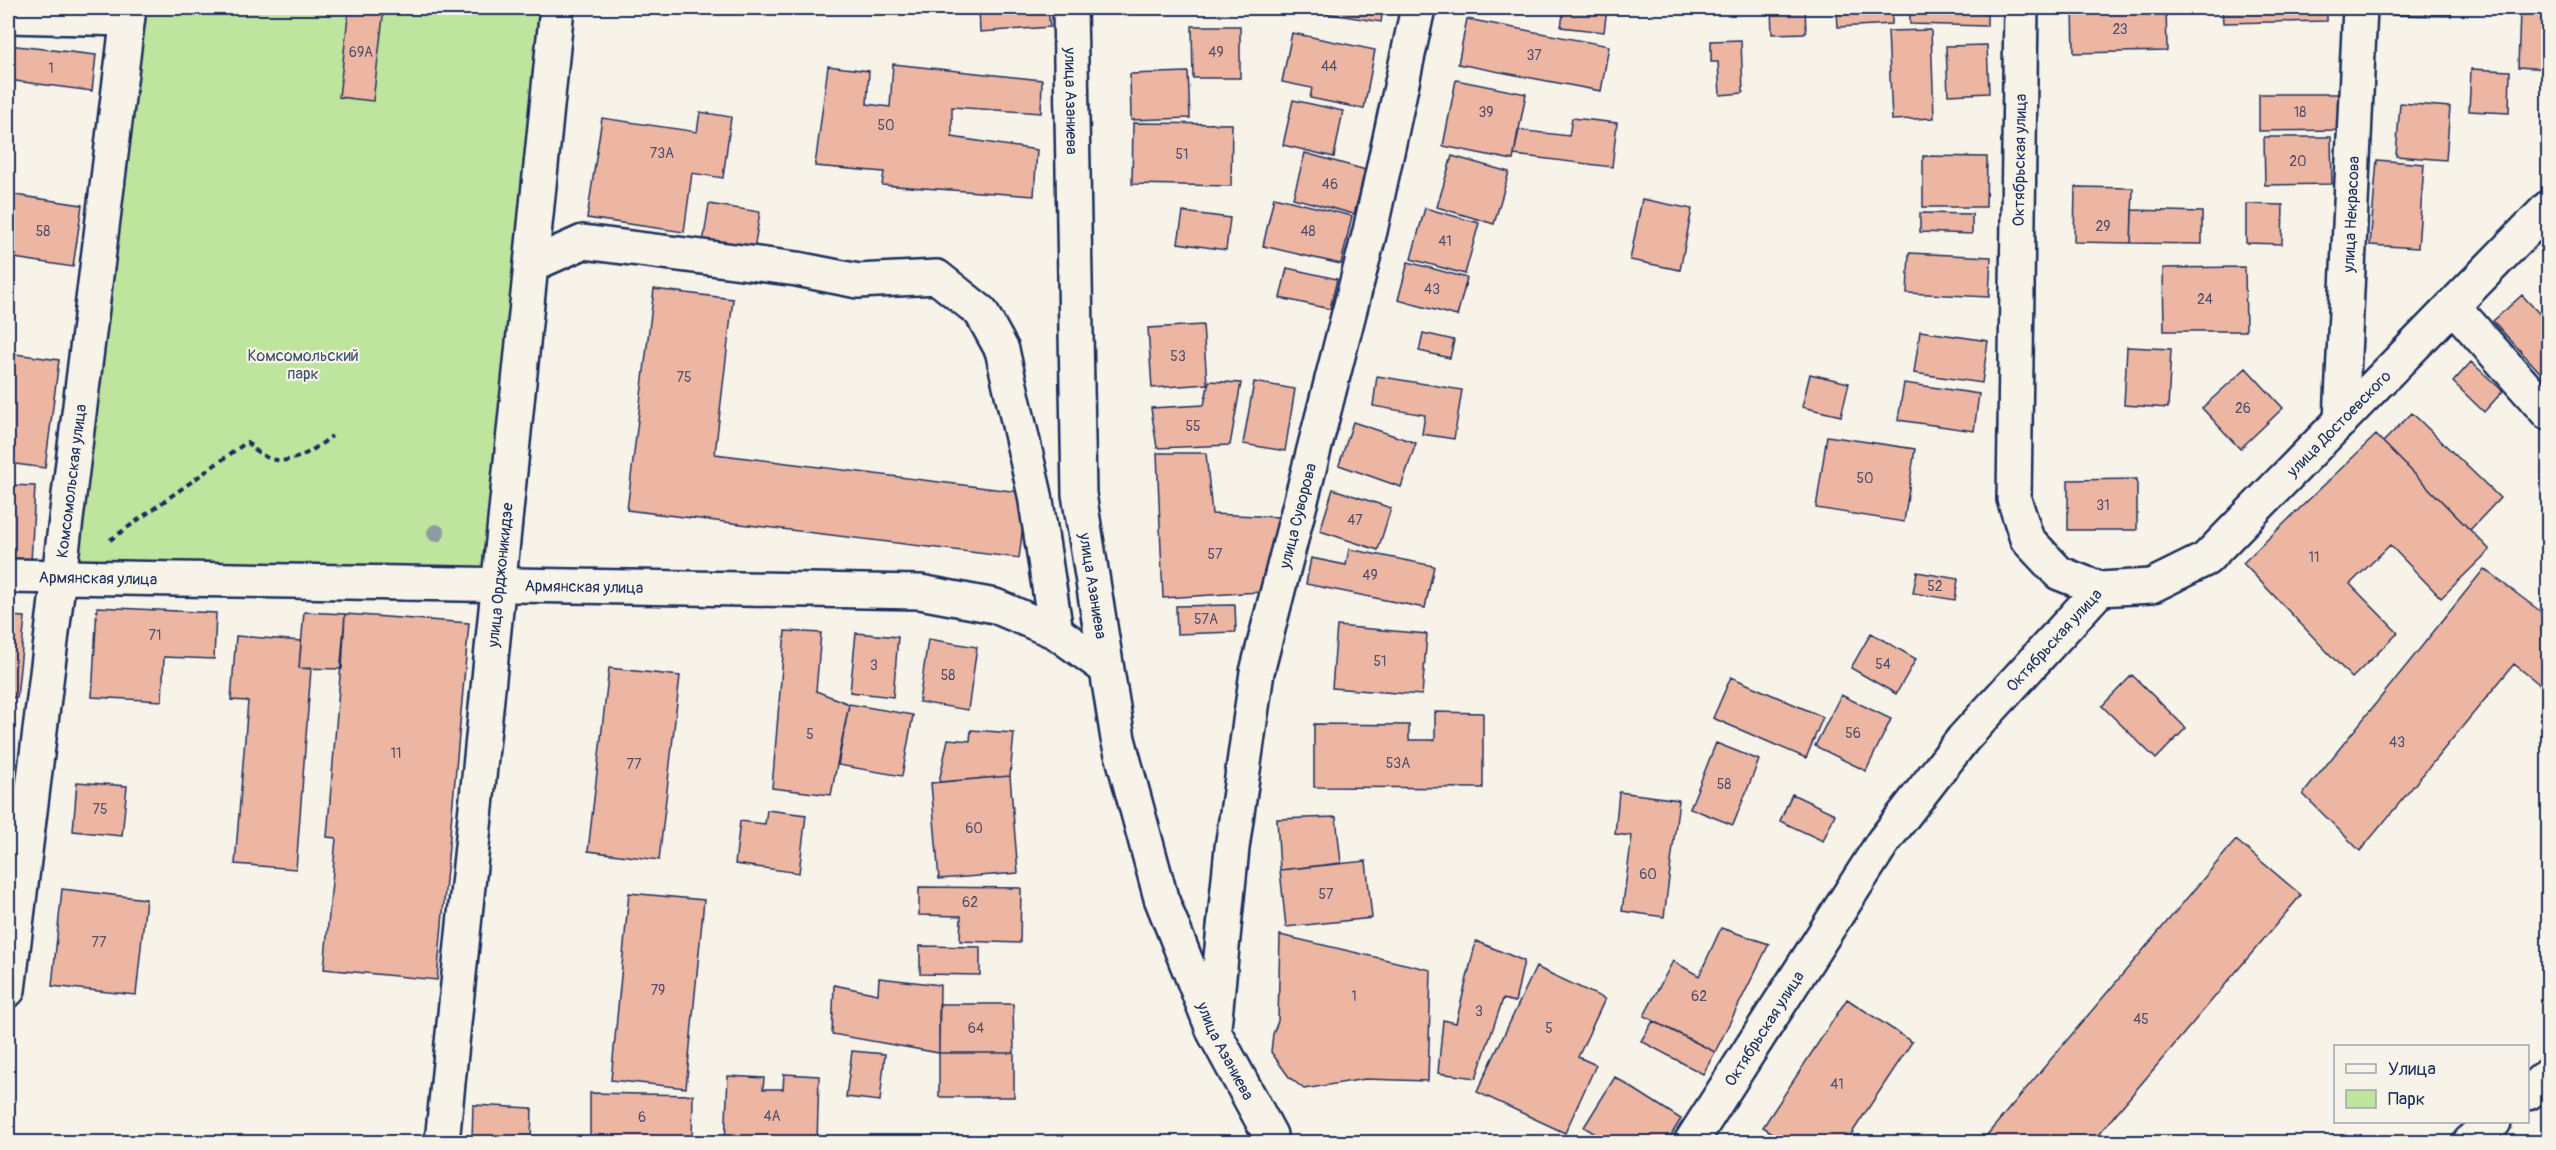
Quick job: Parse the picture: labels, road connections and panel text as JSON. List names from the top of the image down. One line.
{"streets":{"street":["улица Азаниева","Октябрьская улица","улица Некрасова","улица Достоевского","Комсомольская улица","улица Суворова","улица Орджоникидзе","Армянская улица"]},"crossings":[["улица Азаниева","улица Суворова"],["улица Азаниева","Армянская улица"],["Октябрьская улица","улица Достоевского"],["улица Некрасова","улица Достоевского"],["Комсомольская улица","Армянская улица"],["улица Орджоникидзе","Армянская улица"]],"parks":["Комсомольский парк"],"house_numbers":["23","69А","49","37","44","1","39","18","50","73А","51","20","46","29","58","48","41","43","24","53","75","26","55","50","31","47","57","11","49","52","57А","71","51","54","3","58","56","5","43","11","53А","77","58","75","60","60","57","62","77","79","1","62","3","45","64","5","41","4А","6"],"legend":["Улица","Парк"]}
